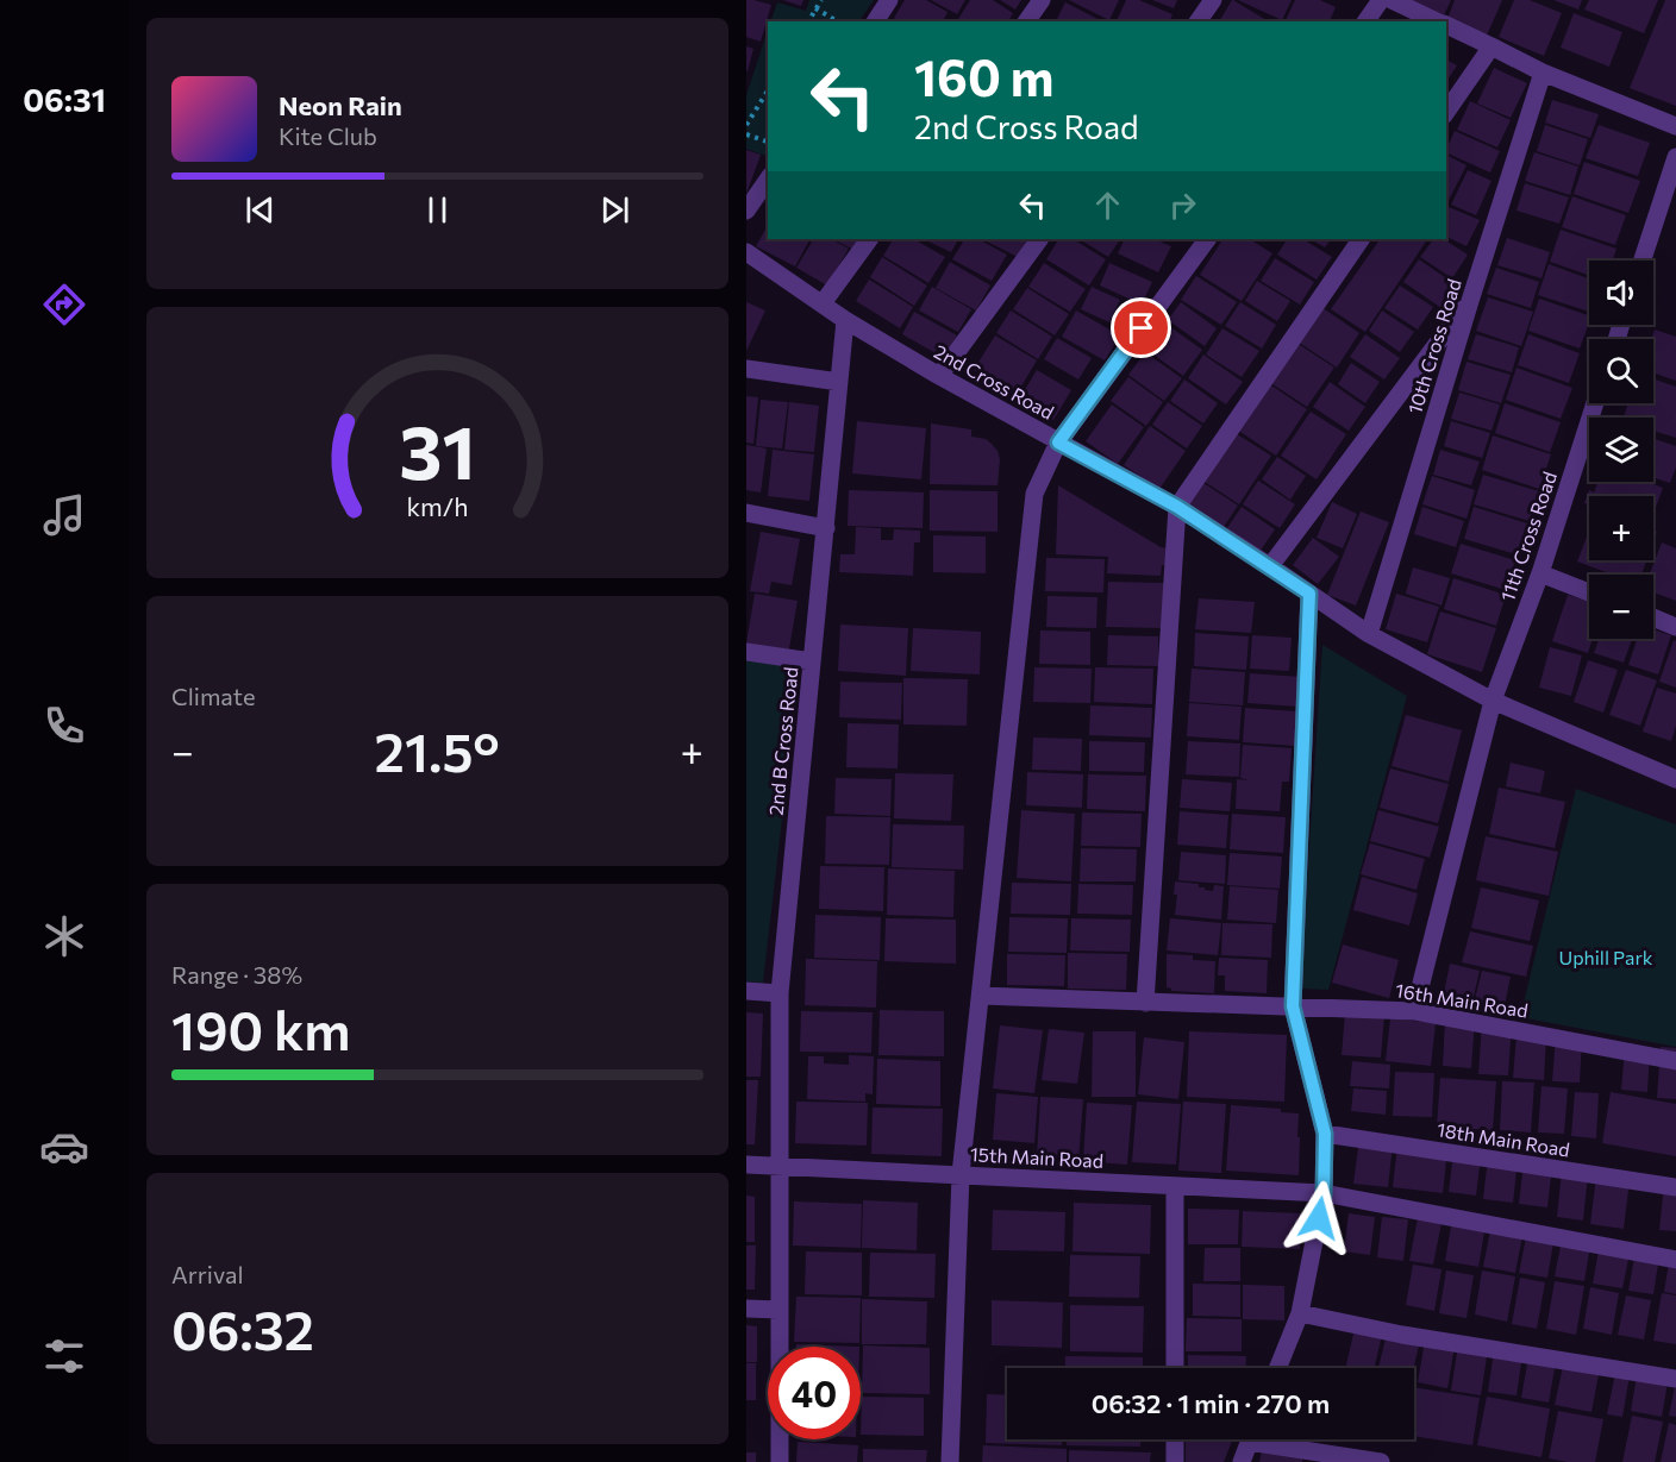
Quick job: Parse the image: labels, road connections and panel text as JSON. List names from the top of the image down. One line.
{"streets":{"street":["10th Cross Road","2nd Cross Road","11th Cross Road","2nd B Cross Road","16th Main Road","18th Main Road","15th Main Road"]},"crossings":[["10th Cross Road","2nd Cross Road"],["2nd Cross Road","11th Cross Road"],["2nd Cross Road","2nd B Cross Road"],["11th Cross Road","16th Main Road"],["2nd B Cross Road","15th Main Road"]],"parks":["Uphill Park"],"page":{"tabs":"06:31","turn":["160 m","2nd Cross Road"],"song":["Neon Rain","Kite Club"],"map_buttons":["+","−"],"tile":["Climate",["Range · 38%","190 km"],["Arrival","06:32"]],"heat":["−","21.5°","+"],"limit":"40","trip":"06:32 · 1 min · 270 m","gauge":["31","km/h"]}}
